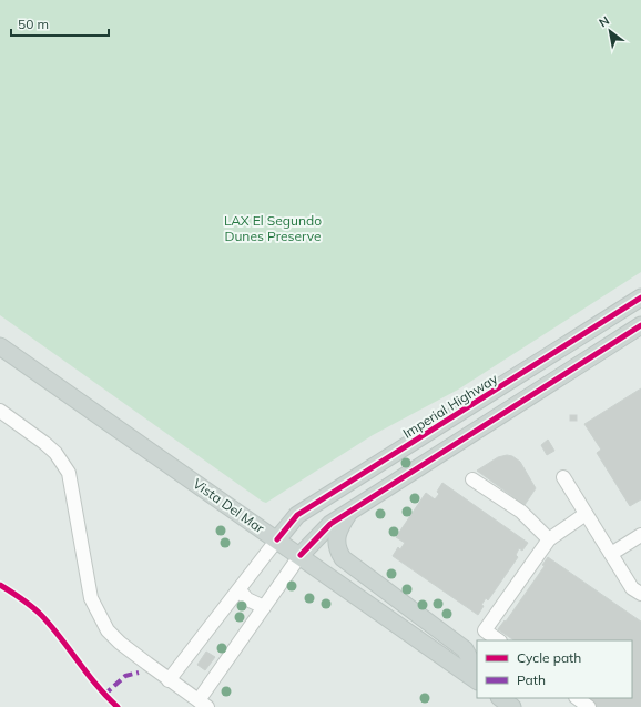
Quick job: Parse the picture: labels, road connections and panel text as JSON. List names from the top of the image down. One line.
{"streets":{"main road":["Imperial Highway","Vista Del Mar"]},"crossings":[["Imperial Highway","Vista Del Mar"]],"parks":["LAX El Segundo Dunes Preserve"],"legend":["Cycle path","Path"],"scale_bar":"50 m","north":"top left"}
